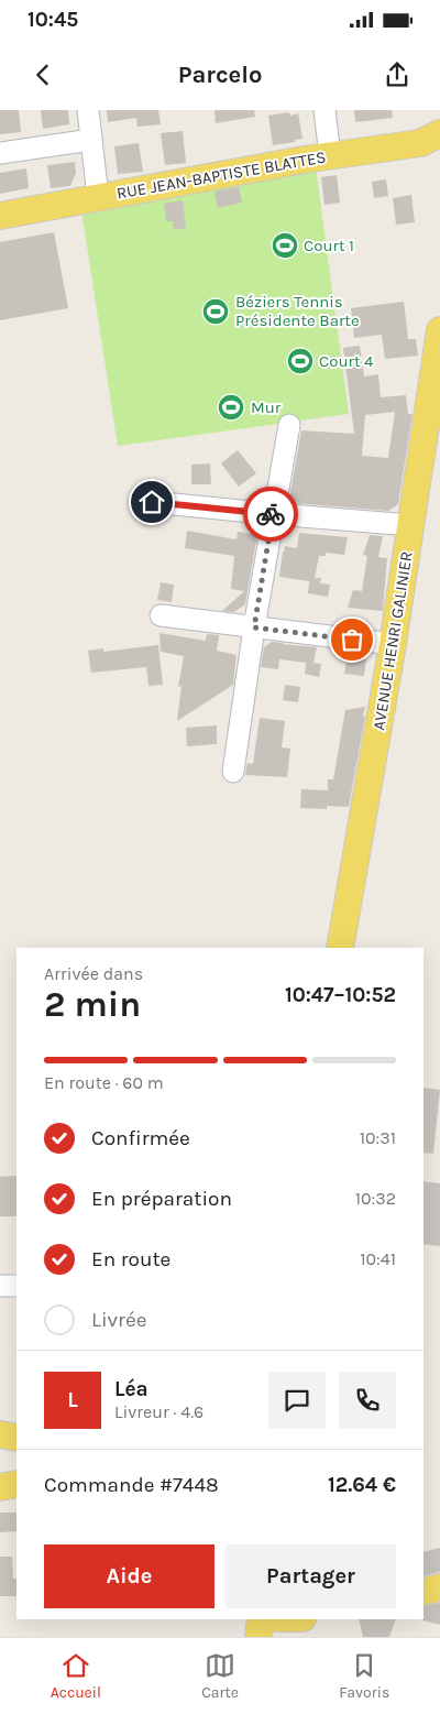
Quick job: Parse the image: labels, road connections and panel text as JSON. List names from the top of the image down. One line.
{"streets":{"main road":["RUE JEAN-BAPTISTE BLATTES","AVENUE HENRI GALINIER"]},"places":{"sports":["Court 1","Béziers Tennis Présidente Barte","Court 4","Mur"]},"page":{"status":"10:45","header":"Parcelo","heading":["2 min","Arrivée dans","10:47–10:52"],"panel":["Léa","Livreur · 4.6","Commande #7448","12.64 €"],"bar":"En route · 60 m","list":[["Confirmée","10:31"],["En préparation","10:32"],["En route","10:41"],"Livrée"],"round":"L","buttons":["Aide","Partager"],"tabs":["Accueil","Carte","Favoris"]}}
